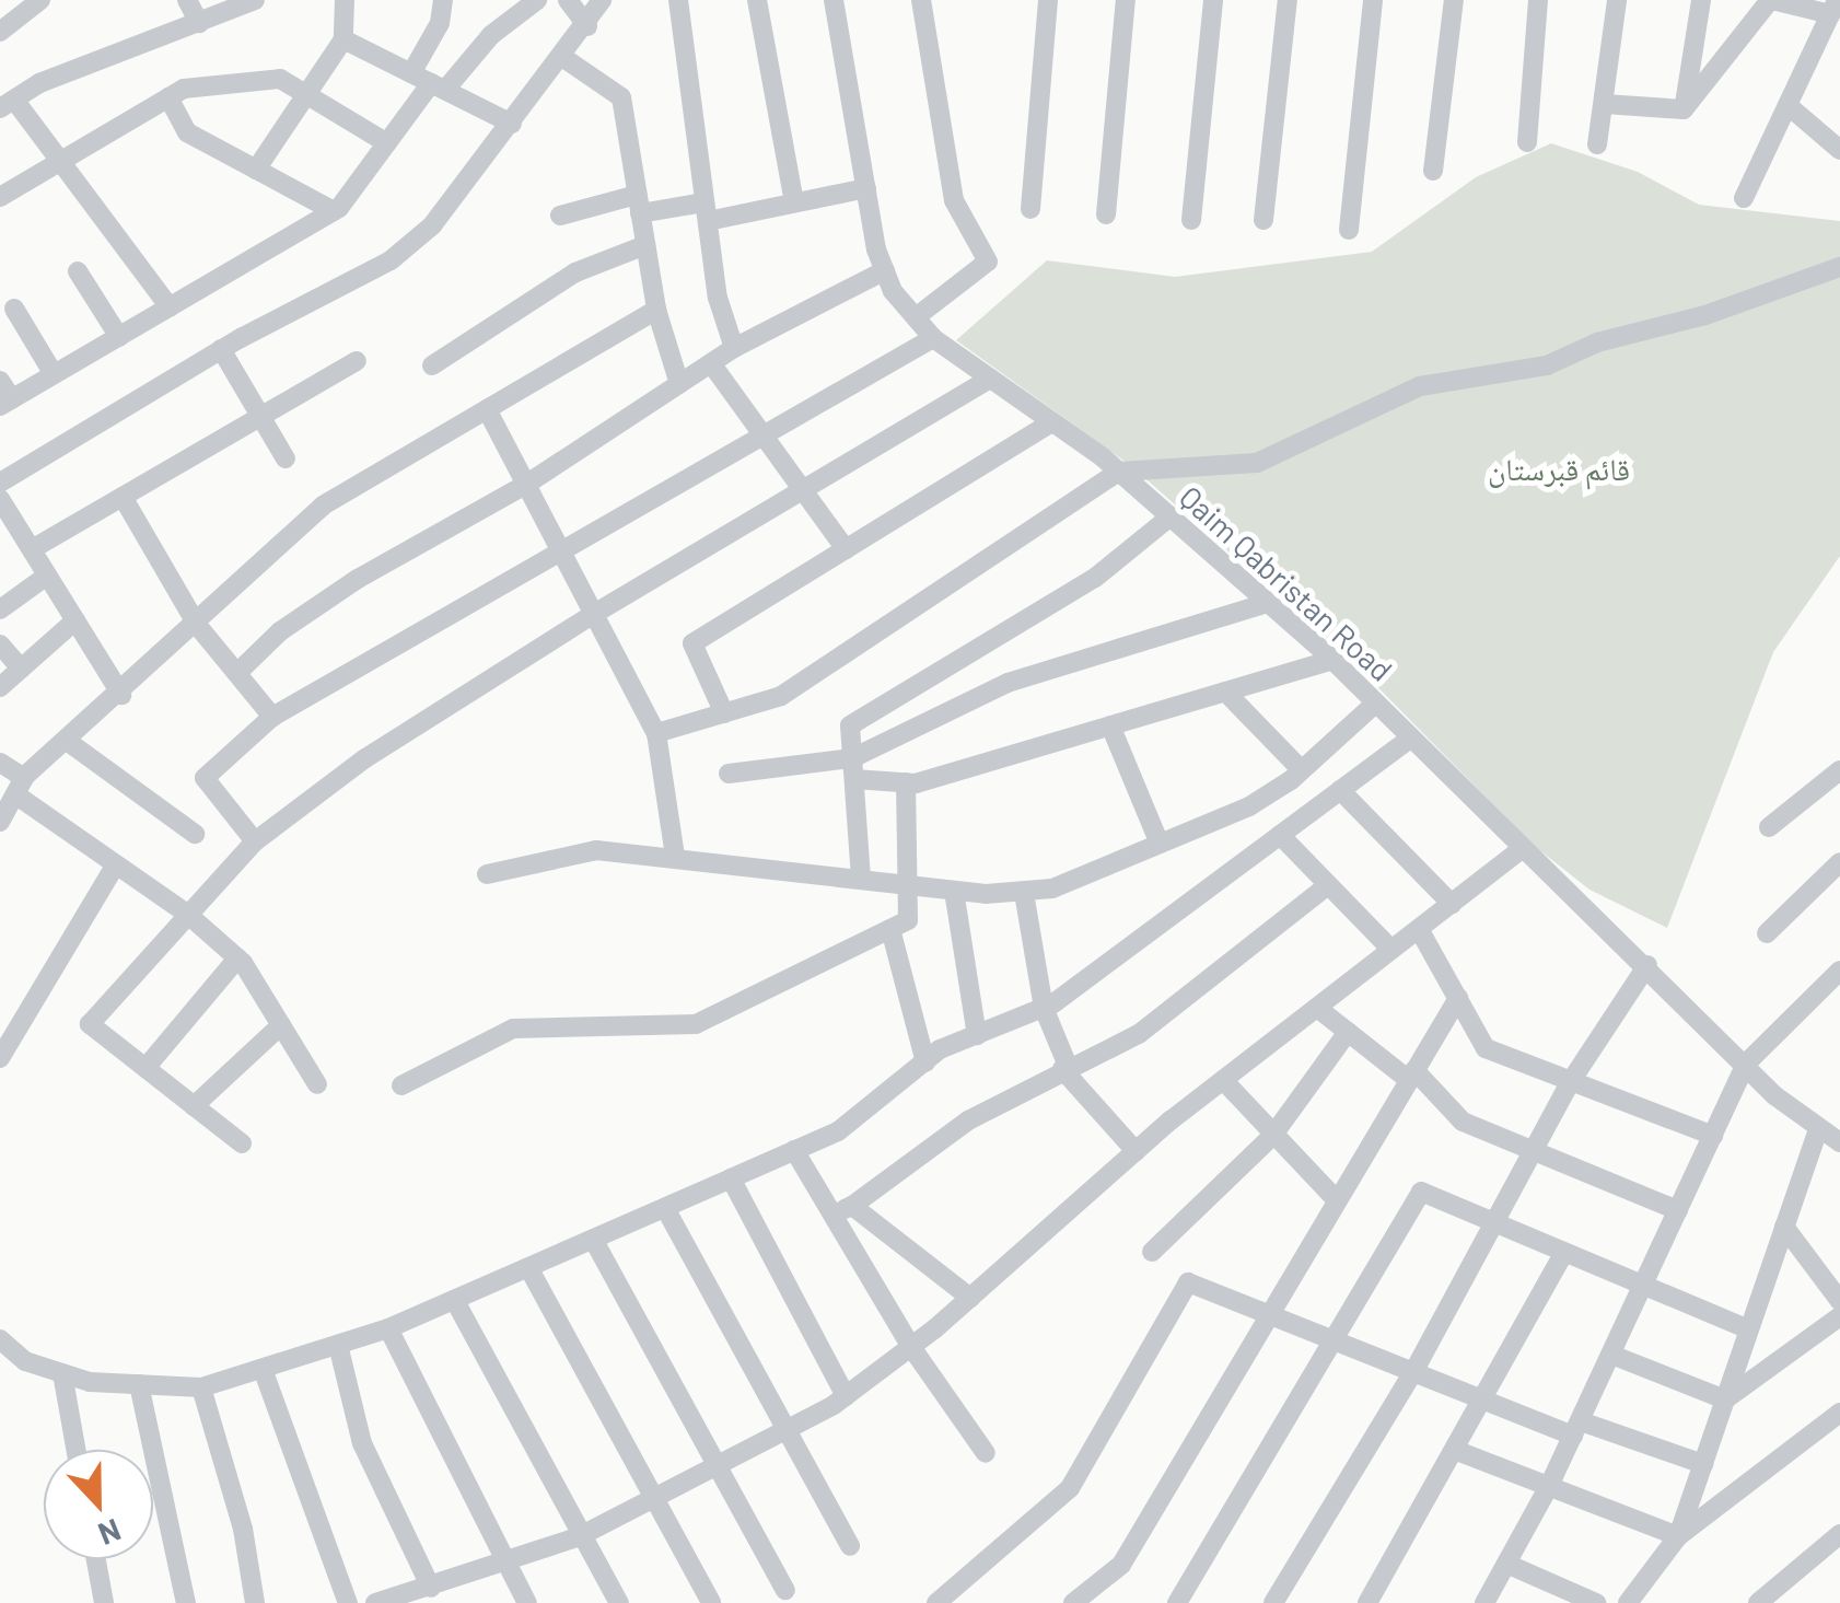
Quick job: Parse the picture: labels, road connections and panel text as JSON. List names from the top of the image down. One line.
{"streets":{"street":["Qaim Qabristan Road"]},"parks":["قائم قبرستان"],"north":"bottom"}
